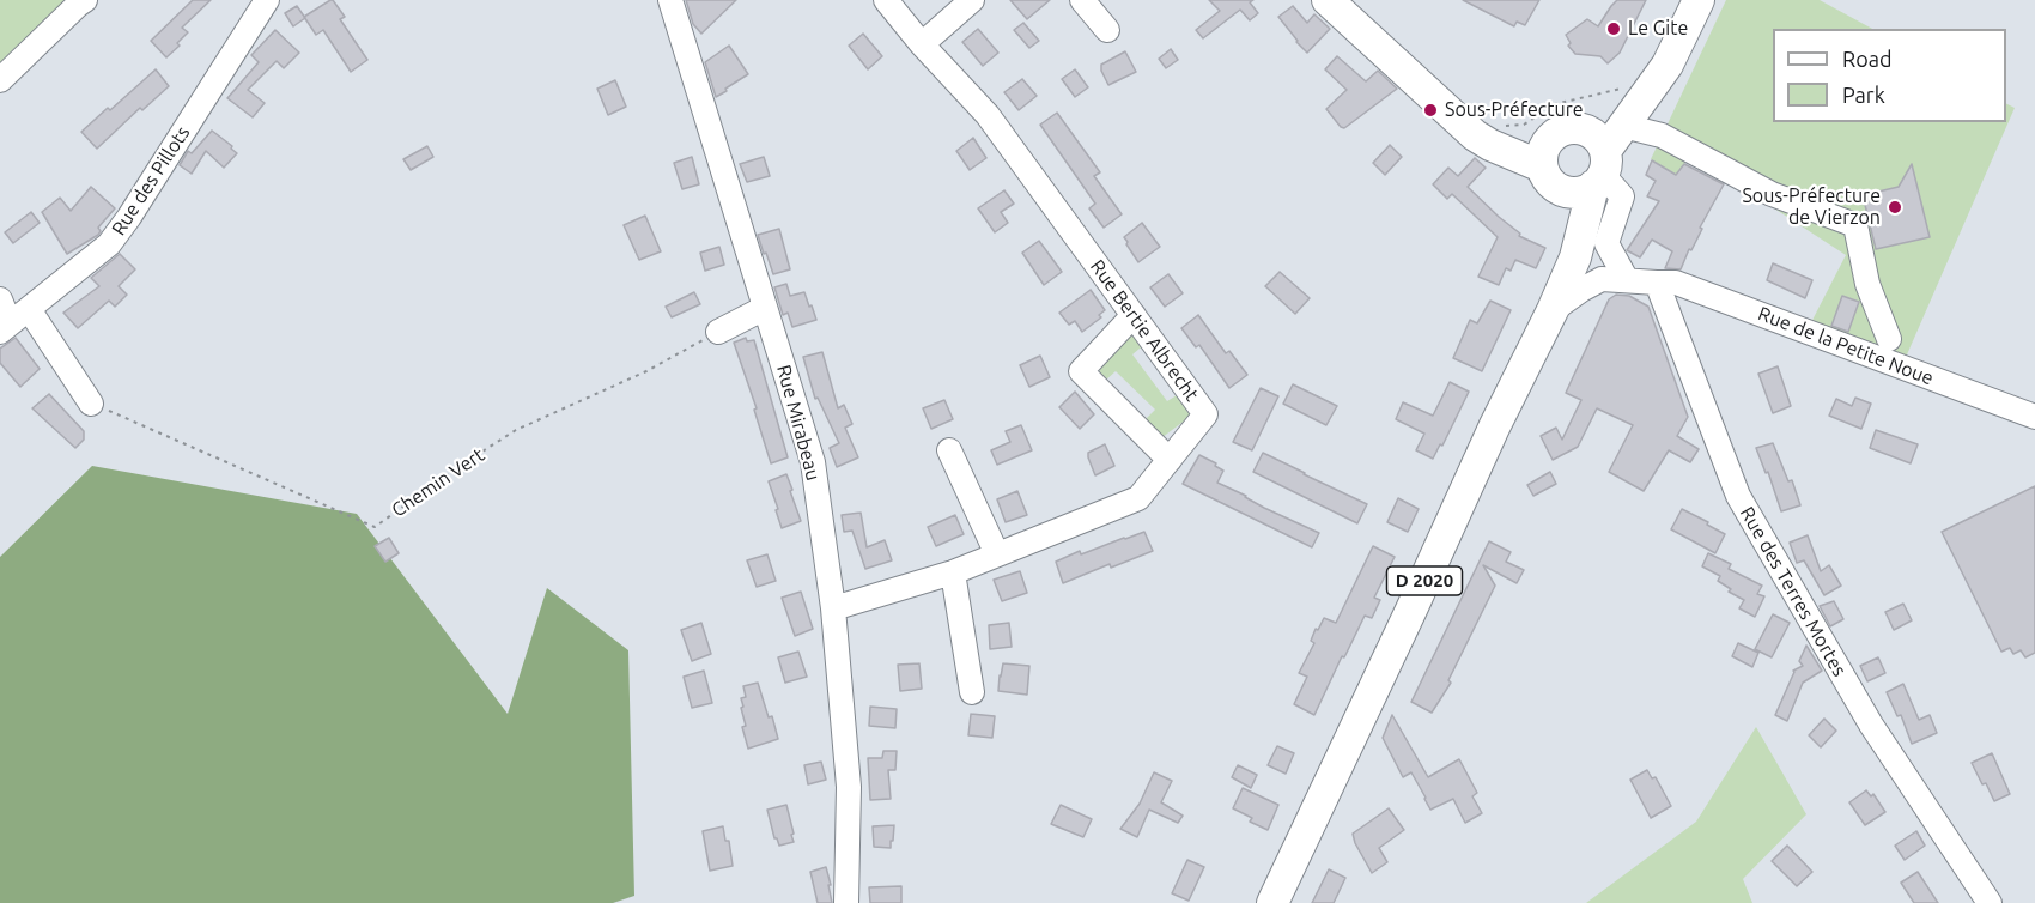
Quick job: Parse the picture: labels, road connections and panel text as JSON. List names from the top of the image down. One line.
{"streets":{"main road":["D 2020"],"street":["Rue des Pillots","Rue Bertie Albrecht","Rue de la Petite Noue","Rue Mirabeau","Rue des Terres Mortes"],"path":["Chemin Vert"]},"crossings":[["Rue Bertie Albrecht","Rue Mirabeau"],["Rue de la Petite Noue","Rue des Terres Mortes"]],"places":["Le Gite","Sous-Préfecture","Sous-Préfecture de Vierzon"],"legend":["Road","Park"]}
